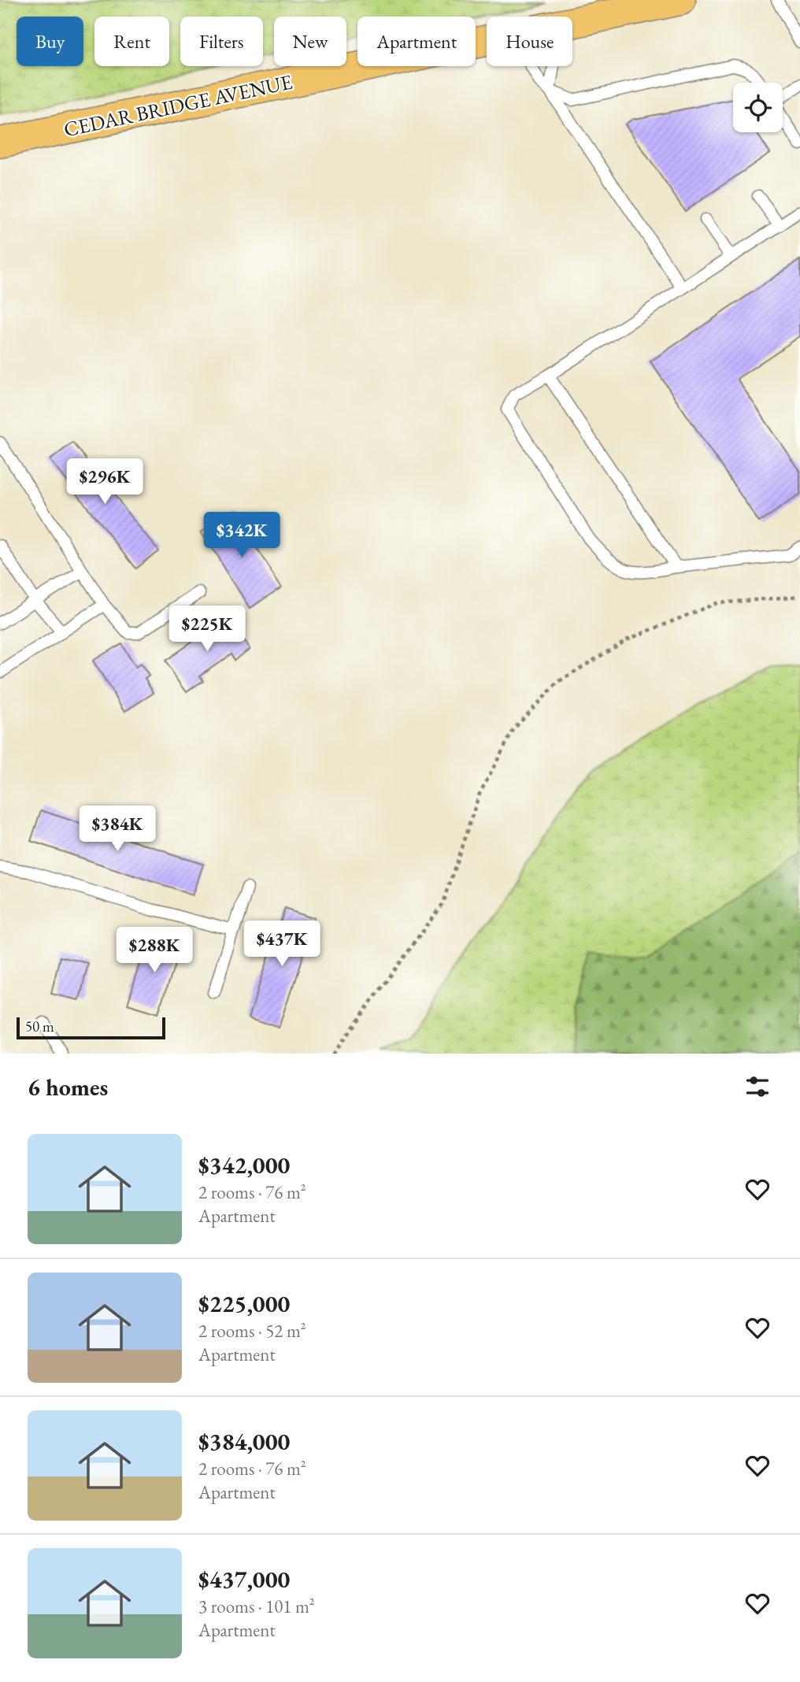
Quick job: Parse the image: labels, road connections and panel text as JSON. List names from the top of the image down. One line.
{"streets":{"main road":["CEDAR BRIDGE AVENUE"]},"scale_bar":"50 m","page":{"chip":["Buy","Rent","Filters","New","Apartment","House"],"price":["$296K","$342K","$225K","$384K","$437K","$288K"],"scale":"50 m","heading":"6 homes","list":[{"name":"$342,000","note":"2 rooms · 76 m² · Apartment"},{"name":"$225,000","note":"2 rooms · 52 m² · Apartment"},{"name":"$384,000","note":"2 rooms · 76 m² · Apartment"},{"name":"$437,000","note":"3 rooms · 101 m² · Apartment"}]}}
